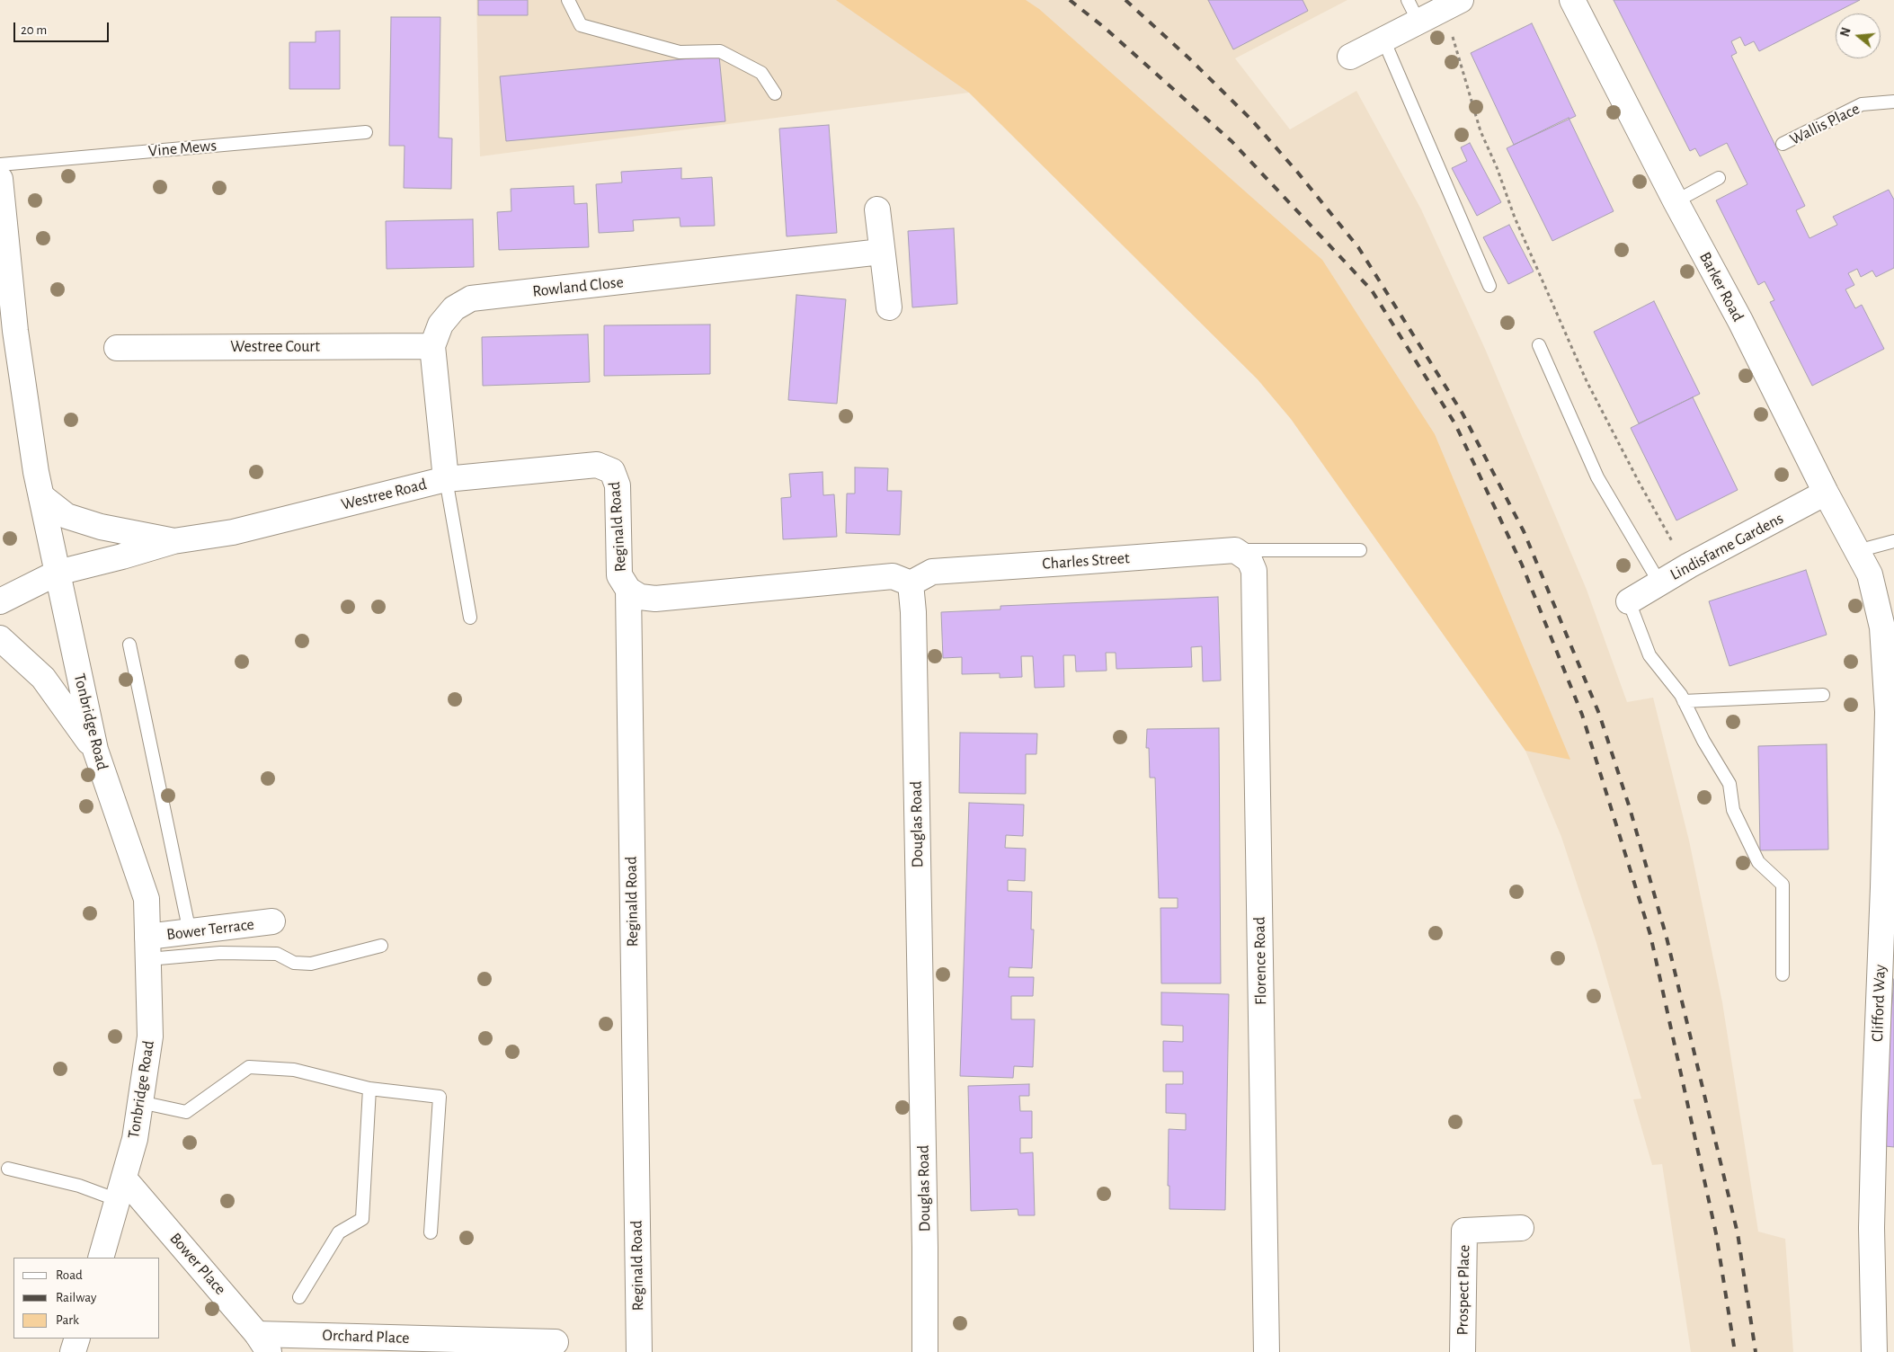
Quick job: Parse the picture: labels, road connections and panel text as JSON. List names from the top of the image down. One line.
{"streets":{"street":["Rowland Close","Barker Road","Westree Court","Westree Road","Reginald Road","Lindisfarne Gardens","Charles Street","Tonbridge Road","Douglas Road","Bower Terrace","Florence Road","Clifford Way","Bower Place","Prospect Place","Orchard Place"],"lane":["Wallis Place","Vine Mews"]},"crossings":[["Rowland Close","Westree Court"],["Rowland Close","Westree Road"],["Barker Road","Lindisfarne Gardens"],["Barker Road","Clifford Way"],["Westree Road","Reginald Road"],["Westree Road","Tonbridge Road"],["Charles Street","Douglas Road"],["Charles Street","Florence Road"],["Tonbridge Road","Bower Terrace"],["Tonbridge Road","Bower Place"],["Bower Place","Orchard Place"]],"legend":["Road","Railway","Park"],"scale_bar":"20 m","north":"left"}
